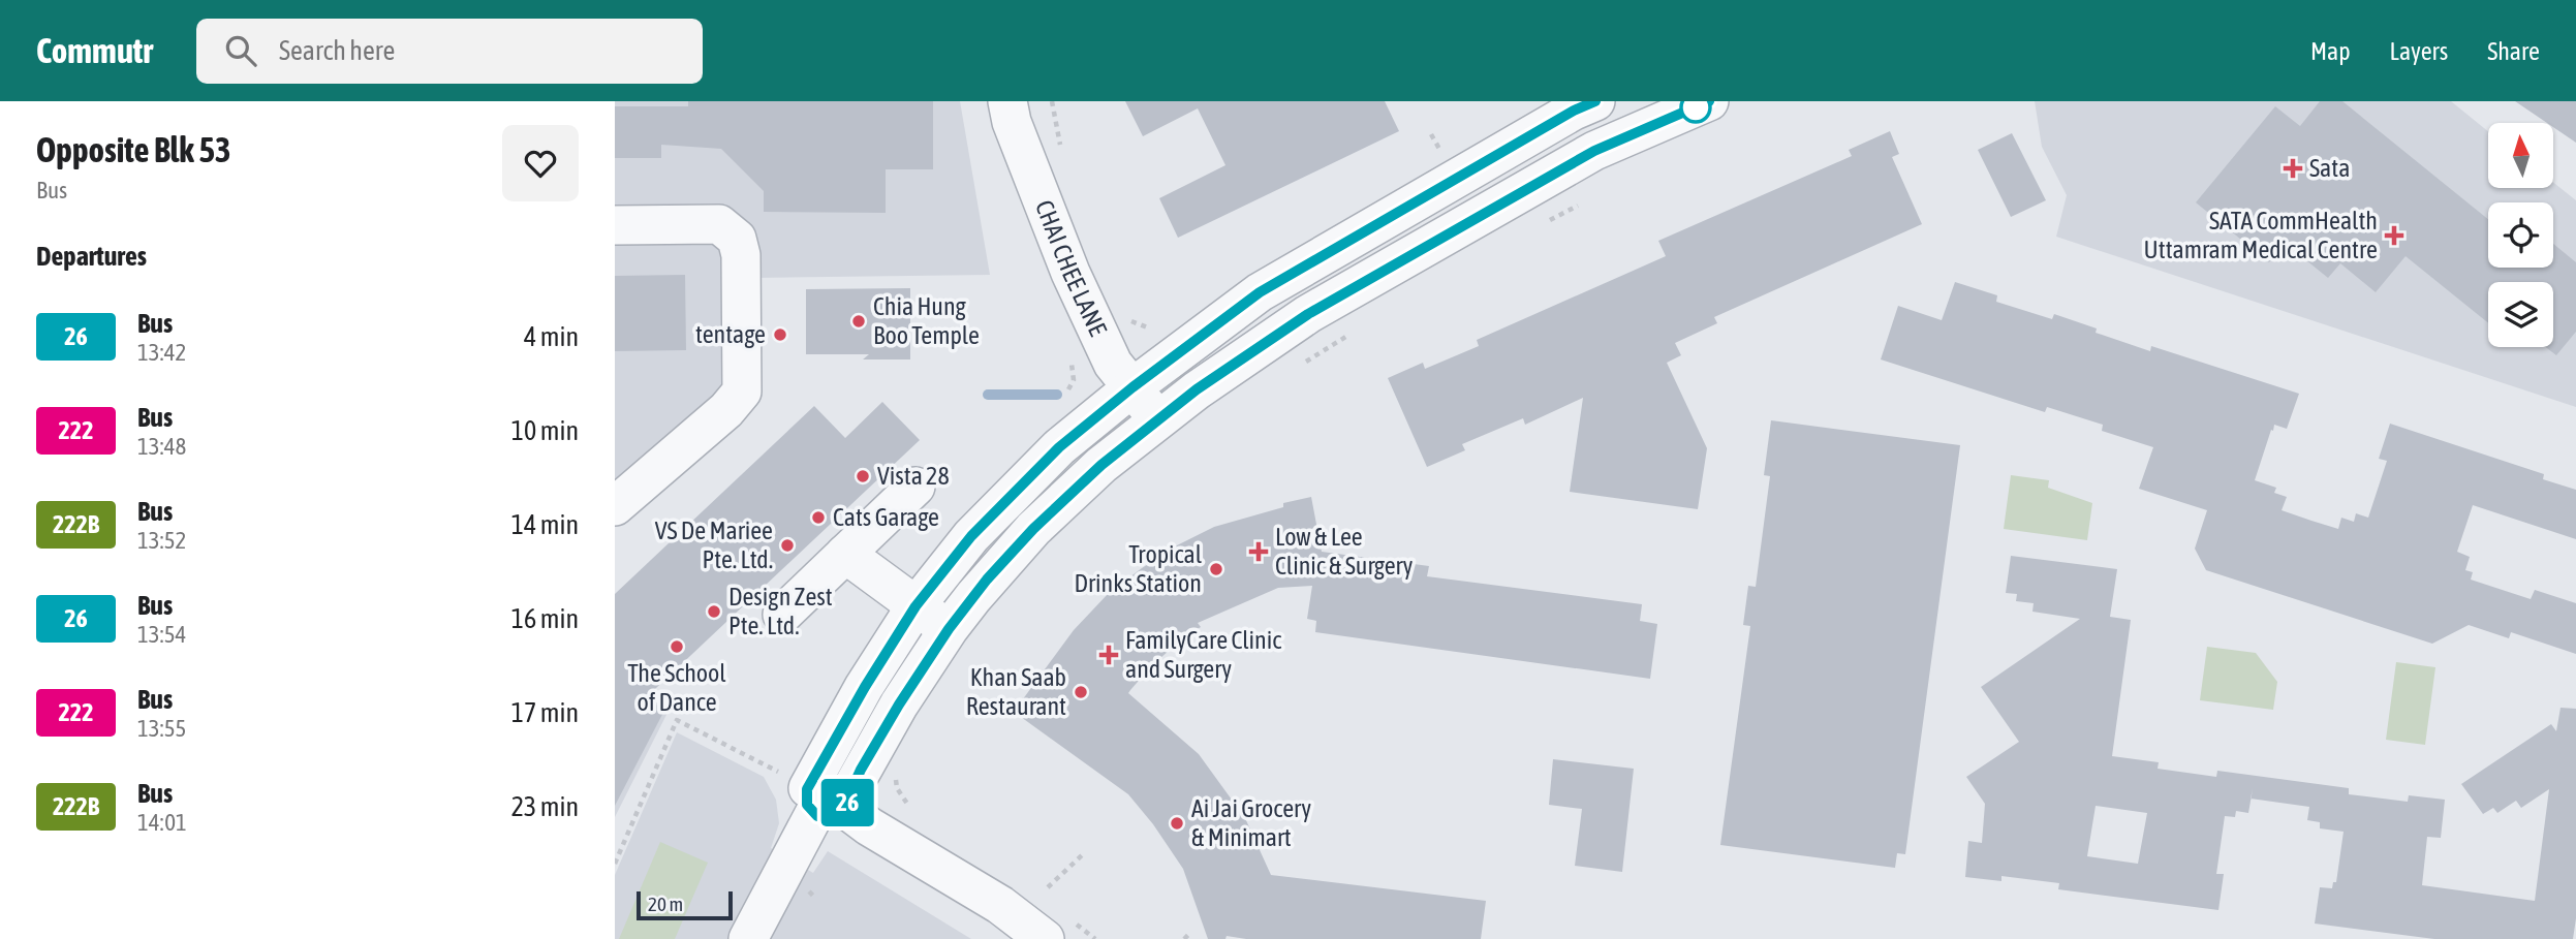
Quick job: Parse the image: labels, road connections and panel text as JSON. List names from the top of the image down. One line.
{"streets":{"street":["CHAI CHEE LANE"]},"places":{"health":["Sata","SATA CommHealth Uttamram Medical Centre","Low & Lee Clinic & Surgery","FamilyCare Clinic and Surgery"],"other":["Chia Hung Boo Temple","tentage","Vista 28","Cats Garage","VS De Mariee Pte. Ltd.","Tropical Drinks Station","Design Zest Pte. Ltd.","The School of Dance","Khan Saab Restaurant","Ai Jai Grocery & Minimart"]},"lines":["bus line 26"],"scale_bar":"20 m","north":"top","page":{"header":"Commutr","search":"Search here","nav":["Map","Layers","Share"],"heading":[["Opposite Blk 53","Bus"],"Departures"],"on_map":"26","list":[{"mark":"26","name":"Bus","note":"13:42","value":"4 min"},{"mark":"222","name":"Bus","note":"13:48","value":"10 min"},{"mark":"222B","name":"Bus","note":"13:52","value":"14 min"},{"mark":"26","name":"Bus","note":"13:54","value":"16 min"},{"mark":"222","name":"Bus","note":"13:55","value":"17 min"},{"mark":"222B","name":"Bus","note":"14:01","value":"23 min"}],"scale":"20 m"}}
